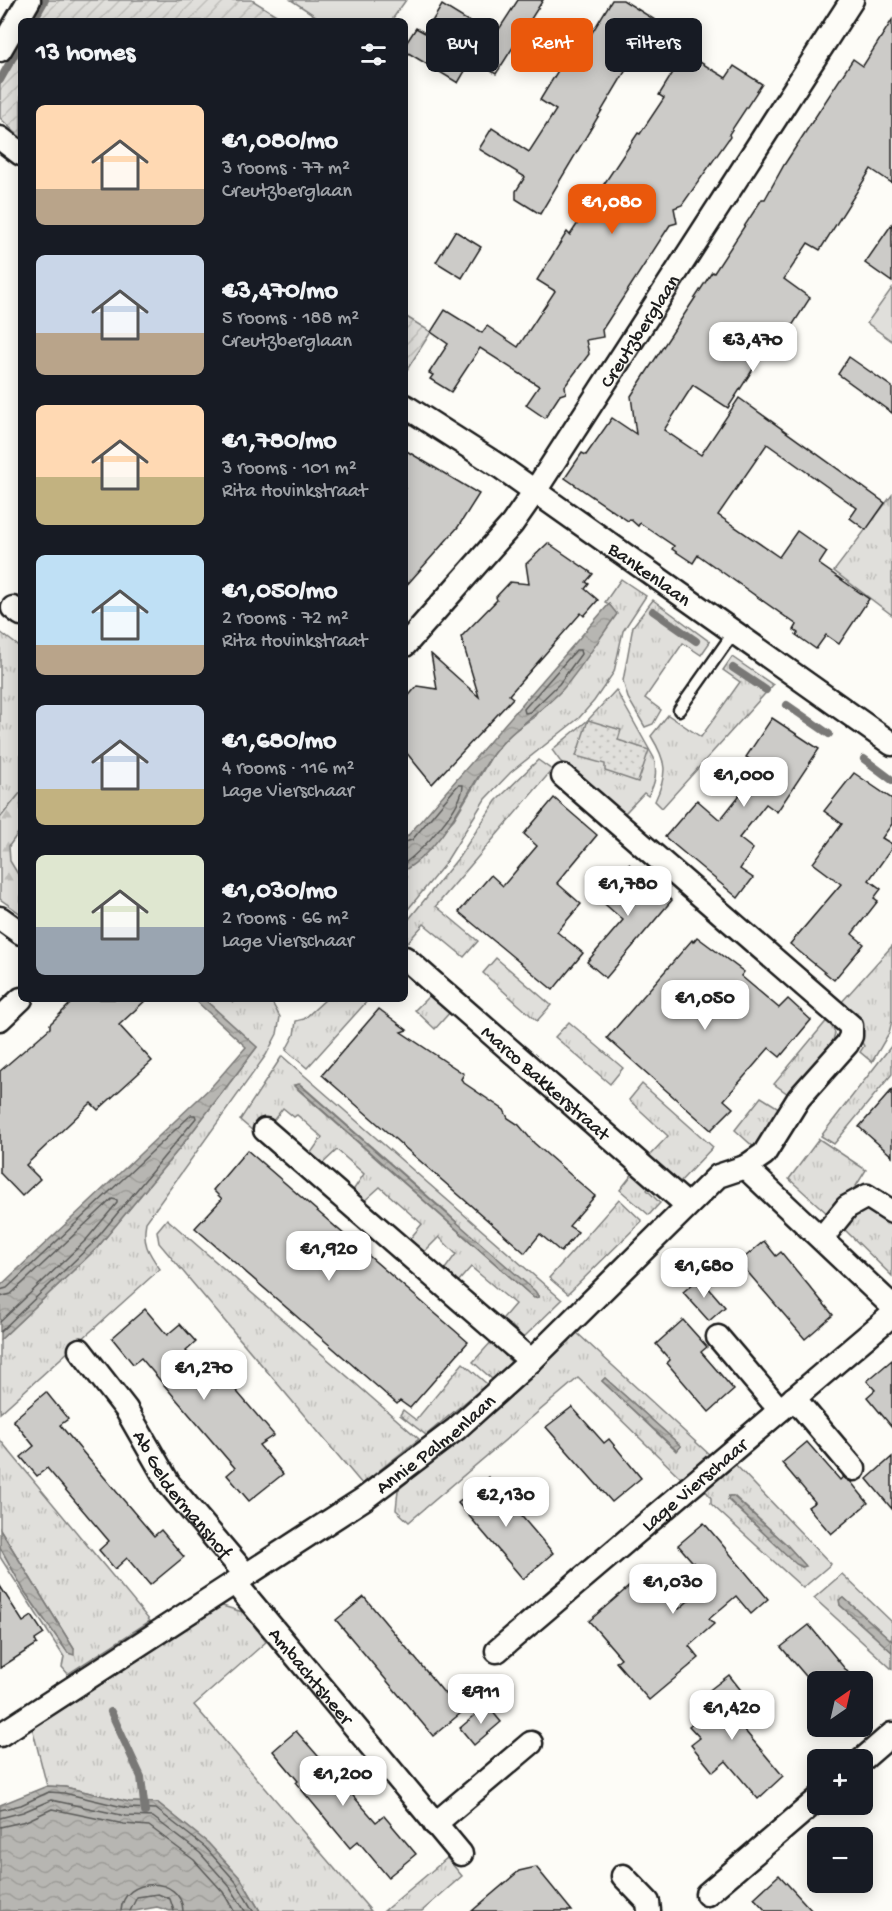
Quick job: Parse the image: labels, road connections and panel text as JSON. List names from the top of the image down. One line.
{"streets":{"street":["Creutzberglaan","Bankenlaan","Marco Bakkerstraat","Annie Palmenlaan","Lage Vierschaar","Ab Geldermanshof","Ambachtsheer"]},"crossings":[["Creutzberglaan","Bankenlaan"],["Marco Bakkerstraat","Annie Palmenlaan"],["Annie Palmenlaan","Ab Geldermanshof"],["Annie Palmenlaan","Ambachtsheer"],["Ab Geldermanshof","Ambachtsheer"]],"north":"top right","page":{"chip":["Buy","Rent","Filters"],"heading":"13 homes","list":[{"name":"€1,080/mo","note":"3 rooms · 77 m² · Creutzberglaan"},{"name":"€3,470/mo","note":"5 rooms · 188 m² · Creutzberglaan"},{"name":"€1,780/mo","note":"3 rooms · 101 m² · Rita Hovinkstraat"},{"name":"€1,050/mo","note":"2 rooms · 72 m² · Rita Hovinkstraat"},{"name":"€1,680/mo","note":"4 rooms · 116 m² · Lage Vierschaar"},{"name":"€1,030/mo","note":"2 rooms · 66 m² · Lage Vierschaar"}],"price":["€1,080","€3,470","€1,000","€1,780","€1,050","€1,920","€1,680","€1,270","€2,130","€1,030","€911","€1,420","€1,200"],"map_buttons":["+","−"]}}
